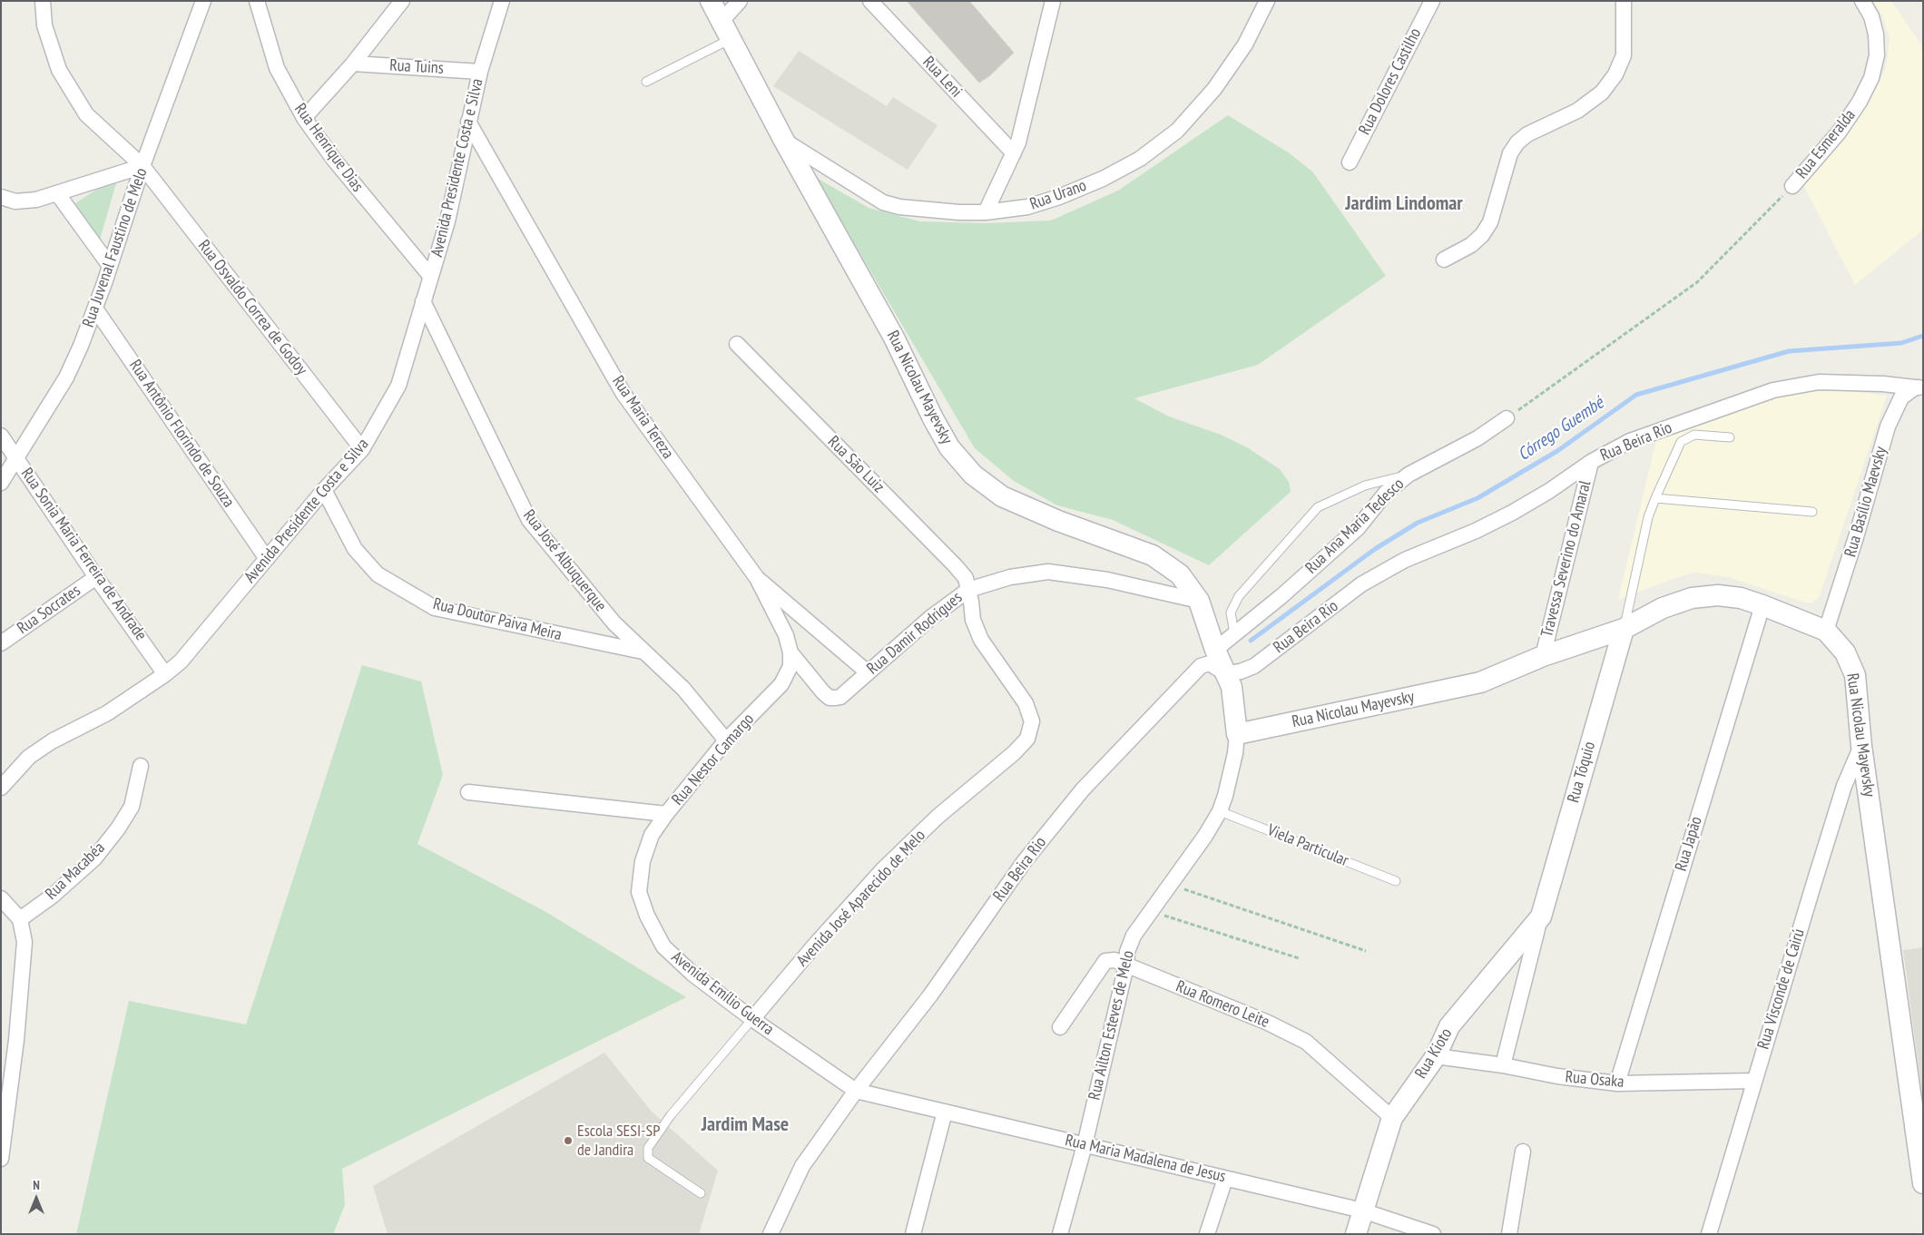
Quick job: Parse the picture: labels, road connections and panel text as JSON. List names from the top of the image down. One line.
{"streets":{"street":["Rua Tuins","Rua Leni","Rua Dolores Castilho","Rua Esmeralda","Rua Henrique Dias","Avenida Presidente Costa e Silva","Rua Urano","Rua Juvenal Faustino de Melo","Rua Osvaldo Correa de Godoy","Rua Nicolau Mayevsky","Rua Maria Tereza","Rua Antônio Florindo de Souza","Rua Beira Rio","Rua São Luiz","Rua Basílio Maevsky","Rua Ana Maria Tedesco","Rua Sonia Maria Ferreira de Andrade","Travessa Severino do Amaral","Rua José Albuquerque","Rua Socrates","Rua Doutor Paiva Meira","Rua Damir Rodrigues","Rua Nestor Camargo","Rua Tóquio","Rua Japão","Rua Macabéa","Avenida José Aparecido de Melo","Rua Visconde de Cairú","Avenida Emílio Guerra","Rua Romero Leite","Rua Ailton Esteves de Melo","Rua Kioto","Rua Osaka","Rua Maria Madalena de Jesus"],"lane":["Viela Particular"]},"crossings":[["Rua Tuins","Avenida Presidente Costa e Silva"],["Rua Henrique Dias","Avenida Presidente Costa e Silva"],["Avenida Presidente Costa e Silva","Rua Osvaldo Correa de Godoy"],["Avenida Presidente Costa e Silva","Rua Maria Tereza"],["Avenida Presidente Costa e Silva","Rua Antônio Florindo de Souza"],["Avenida Presidente Costa e Silva","Rua Sonia Maria Ferreira de Andrade"],["Avenida Presidente Costa e Silva","Rua José Albuquerque"],["Avenida Presidente Costa e Silva","Rua Doutor Paiva Meira"],["Rua Urano","Rua Nicolau Mayevsky"],["Rua Juvenal Faustino de Melo","Rua Osvaldo Correa de Godoy"],["Rua Juvenal Faustino de Melo","Rua Antônio Florindo de Souza"],["Rua Juvenal Faustino de Melo","Rua Sonia Maria Ferreira de Andrade"],["Rua Nicolau Mayevsky","Rua Beira Rio"],["Rua Nicolau Mayevsky","Rua Basílio Maevsky"],["Rua Nicolau Mayevsky","Rua Ana Maria Tedesco"],["Rua Nicolau Mayevsky","Travessa Severino do Amaral"],["Rua Nicolau Mayevsky","Rua Damir Rodrigues"],["Rua Nicolau Mayevsky","Rua Tóquio"],["Rua Nicolau Mayevsky","Rua Japão"],["Rua Nicolau Mayevsky","Rua Visconde de Cairú"],["Rua Nicolau Mayevsky","Rua Ailton Esteves de Melo"],["Rua Maria Tereza","Rua Damir Rodrigues"],["Rua Maria Tereza","Rua Nestor Camargo"],["Rua Beira Rio","Rua Basílio Maevsky"],["Rua Beira Rio","Travessa Severino do Amaral"],["Rua Beira Rio","Avenida Emílio Guerra"],["Rua Beira Rio","Rua Maria Madalena de Jesus"],["Rua São Luiz","Rua Damir Rodrigues"],["Rua São Luiz","Avenida José Aparecido de Melo"],["Rua Sonia Maria Ferreira de Andrade","Rua Socrates"],["Rua José Albuquerque","Rua Doutor Paiva Meira"],["Rua José Albuquerque","Rua Nestor Camargo"],["Rua Damir Rodrigues","Rua Nestor Camargo"],["Rua Damir Rodrigues","Avenida José Aparecido de Melo"],["Rua Nestor Camargo","Avenida Emílio Guerra"],["Rua Tóquio","Rua Kioto"],["Rua Japão","Rua Osaka"],["Viela Particular","Rua Ailton Esteves de Melo"],["Avenida José Aparecido de Melo","Avenida Emílio Guerra"],["Rua Visconde de Cairú","Rua Osaka"],["Avenida Emílio Guerra","Rua Maria Madalena de Jesus"],["Rua Romero Leite","Rua Ailton Esteves de Melo"],["Rua Romero Leite","Rua Kioto"],["Rua Ailton Esteves de Melo","Rua Maria Madalena de Jesus"],["Rua Kioto","Rua Osaka"],["Rua Kioto","Rua Maria Madalena de Jesus"]],"districts":["Jardim Lindomar","Jardim Mase"],"water":["Córrego Guembé"],"places":["Escola SESI-SP de Jandira"],"north":"top"}
